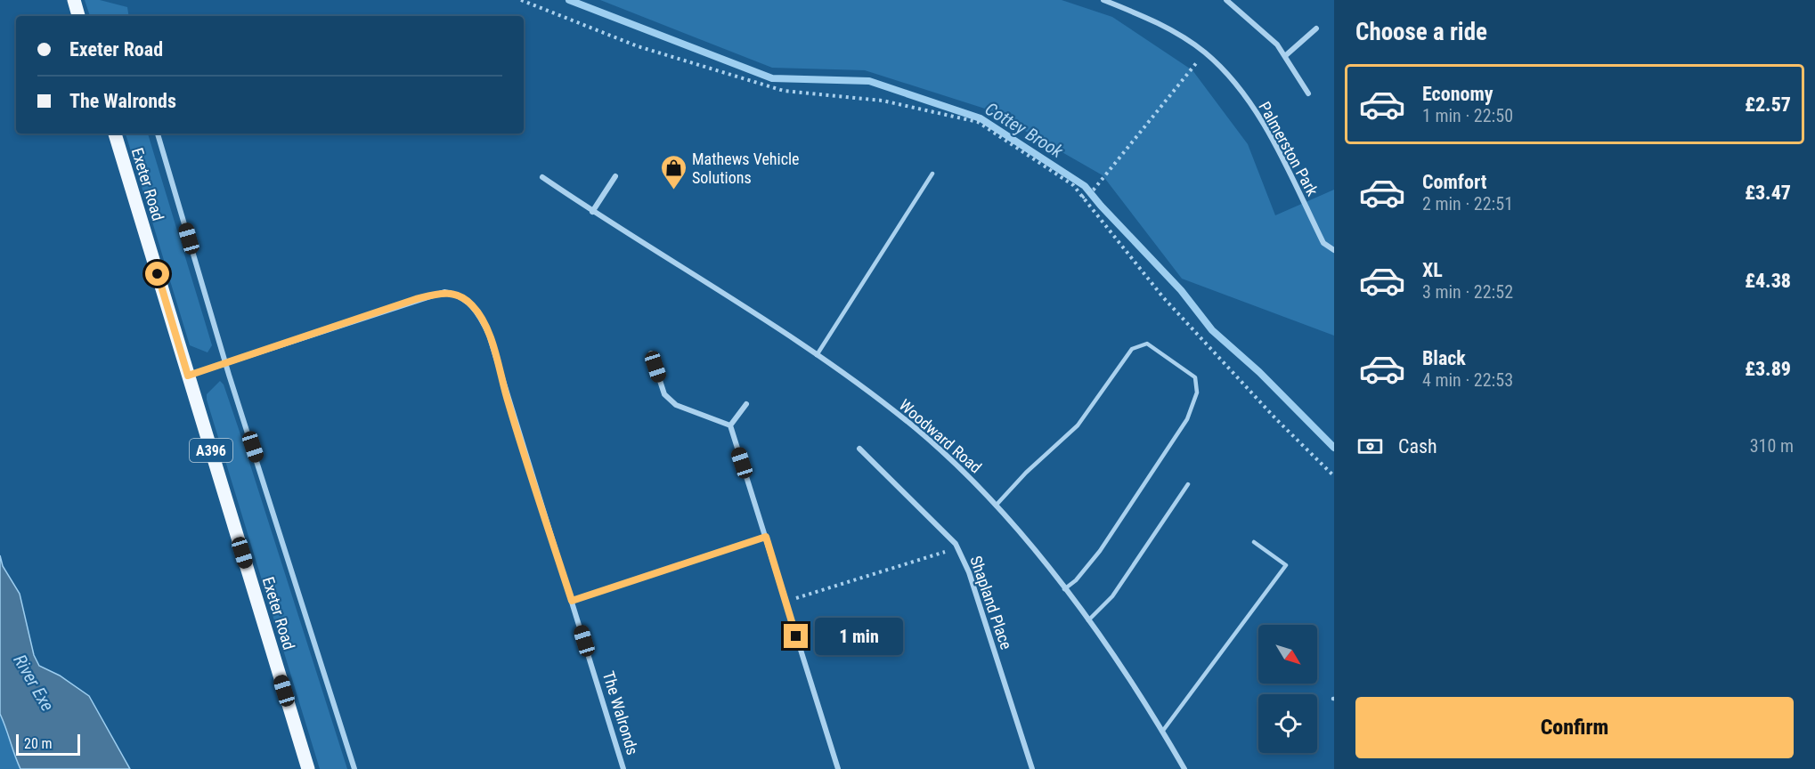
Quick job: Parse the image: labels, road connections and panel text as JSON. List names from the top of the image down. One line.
{"streets":{"main road":["Exeter Road","A396"],"street":["Palmerston Park","Woodward Road","Shapland Place","The Walronds"]},"crossings":[["Exeter Road","The Walronds"]],"water":["Cottey Brook","River Exe"],"places":{"shop":["Mathews Vehicle Solutions"]},"scale_bar":"20 m","north":"bottom right","page":{"heading":"Choose a ride","banner":["Exeter Road","The Walronds"],"list":[{"name":"Economy","note":"1 min · 22:50","value":"£2.57"},{"name":"Comfort","note":"2 min · 22:51","value":"£3.47"},{"name":"XL","note":"3 min · 22:52","value":"£4.38"},{"name":"Black","note":"4 min · 22:53","value":"£3.89"}],"pay":["Cash","310 m"],"bubble":"1 min","buttons":"Confirm","scale":"20 m"}}
